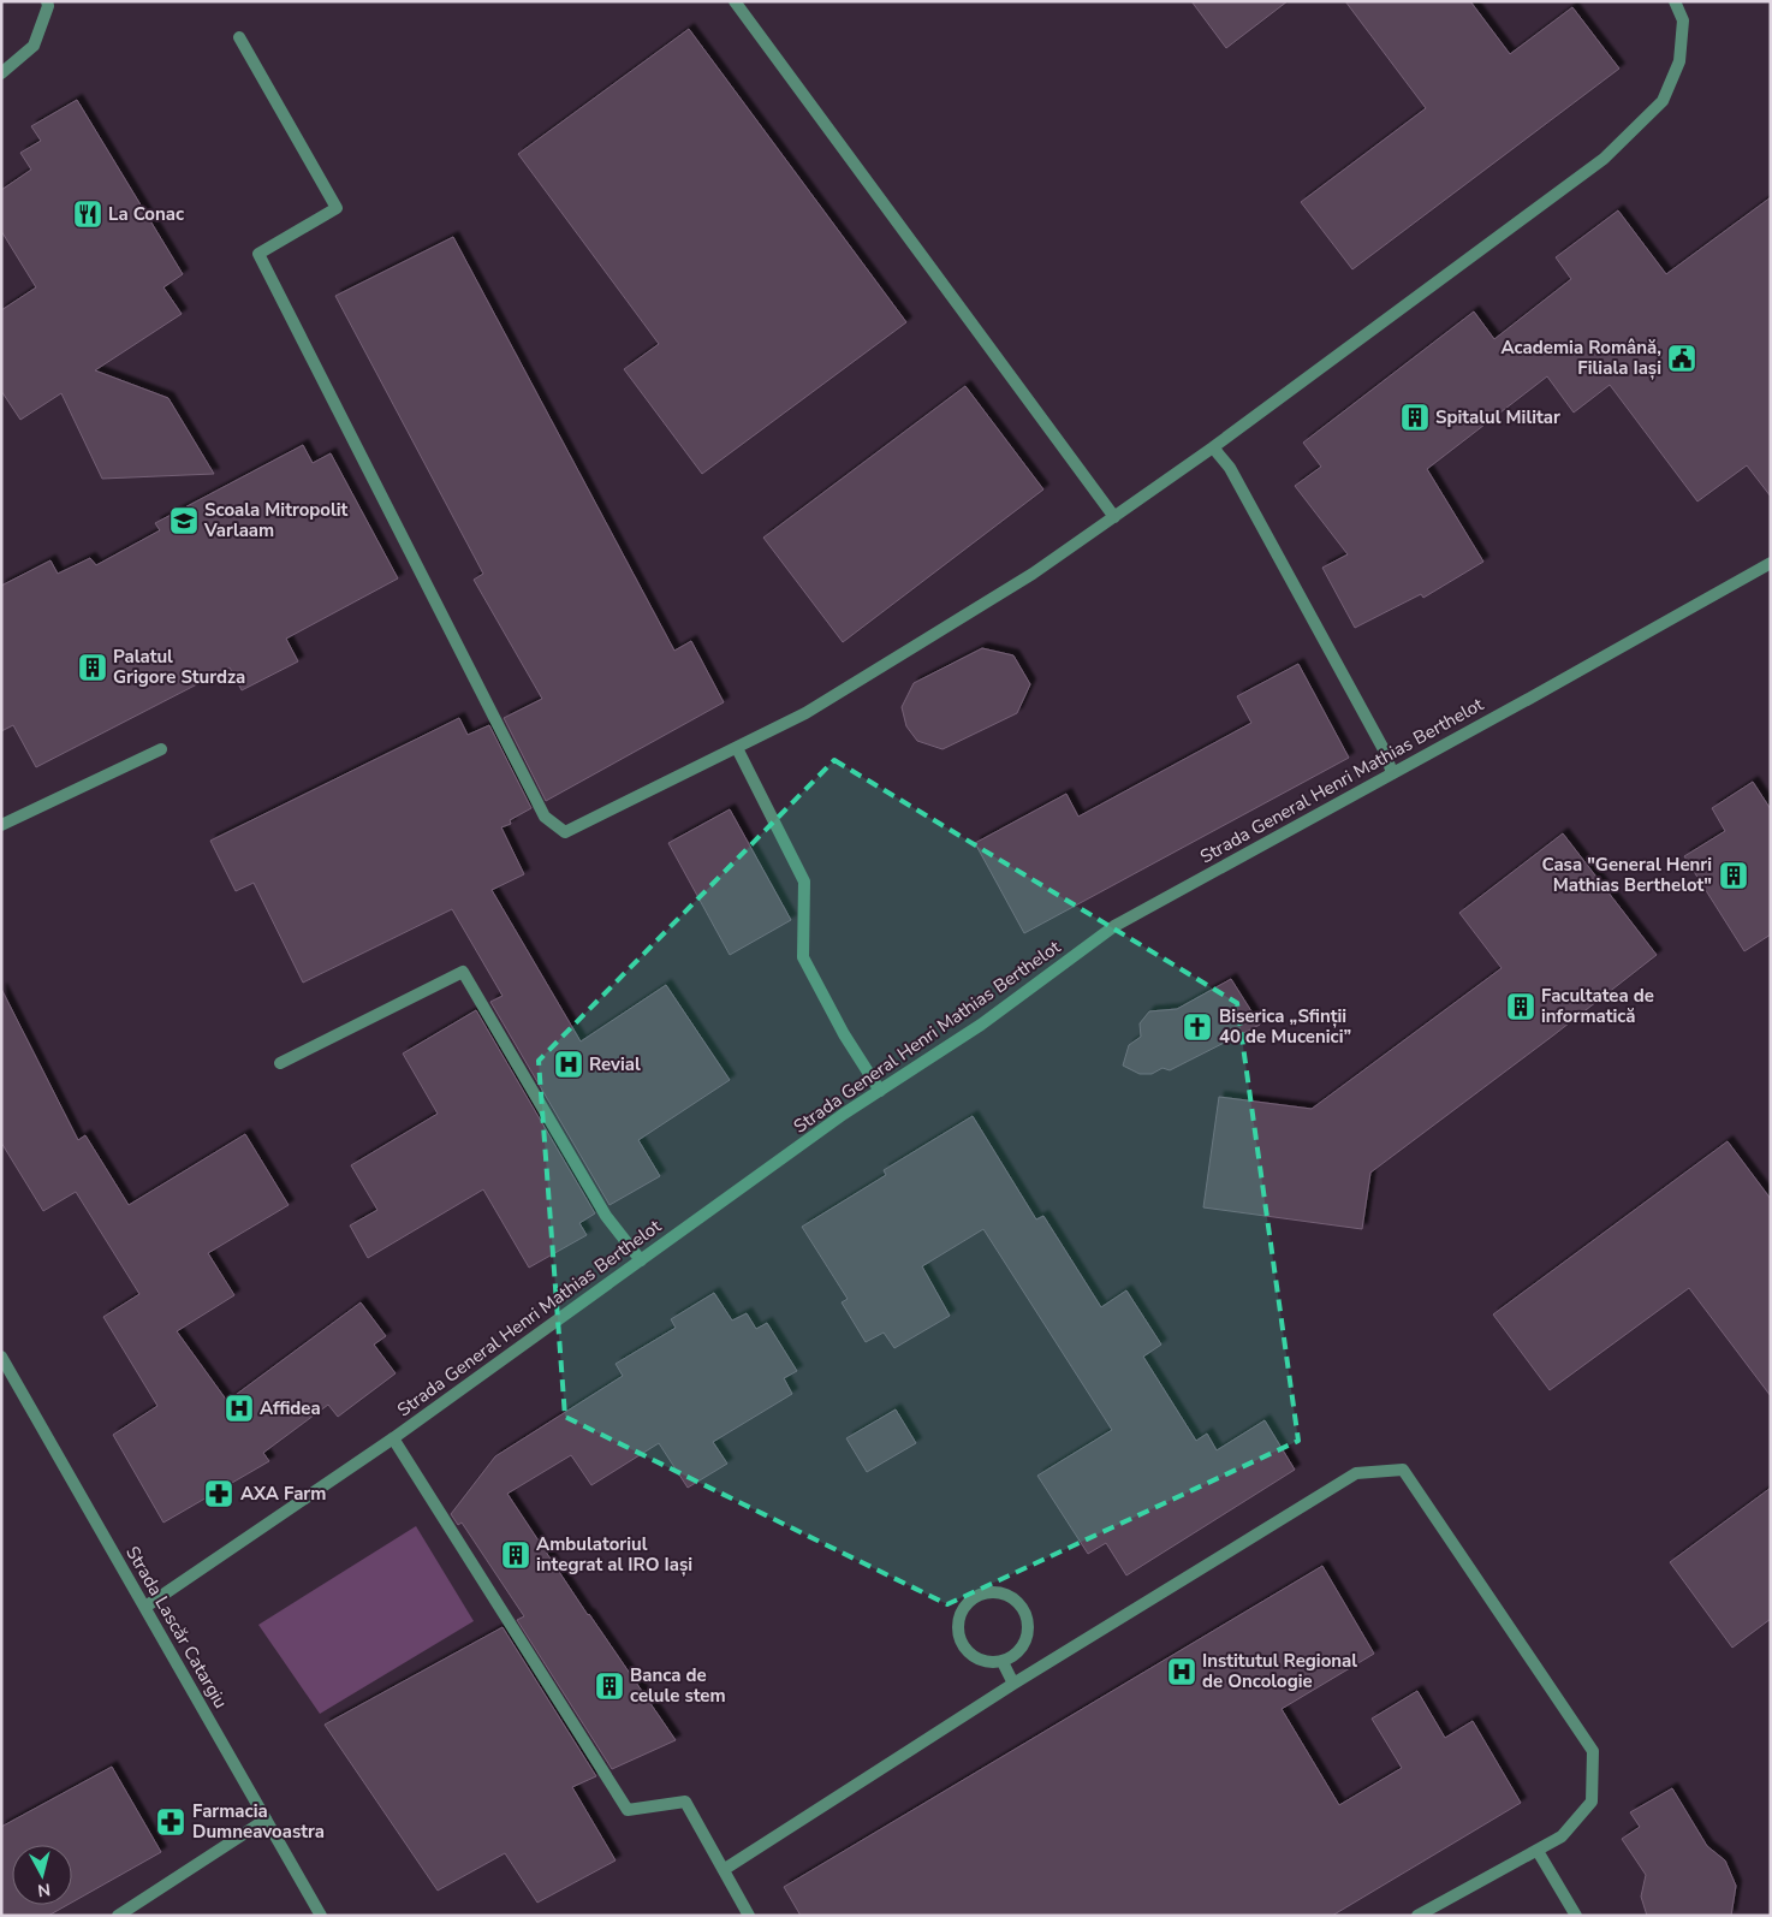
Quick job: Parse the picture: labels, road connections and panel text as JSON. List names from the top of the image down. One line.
{"streets":{"street":["Strada General Henri Mathias Berthelot","Strada Lascăr Catargiu"]},"crossings":[["Strada General Henri Mathias Berthelot","Strada Lascăr Catargiu"]],"places":{"restaurant":["La Conac"],"public building":["Academia Română, Filiala Iași"],"building":["Spitalul Militar","Palatul Grigore Sturdza","Casa \"General Henri Mathias Berthelot\"","Facultatea de informatică","Ambulatoriul integrat al IRO Iași","Banca de celule stem"],"school or university":["Scoala Mitropolit Varlaam"],"church":["Biserica „Sfinții 40 de Mucenici”"],"hospital":["Revial","Affidea","Institutul Regional de Oncologie"],"pharmacy":["AXA Farm","Farmacia Dumneavoastra"]},"north":"bottom"}
